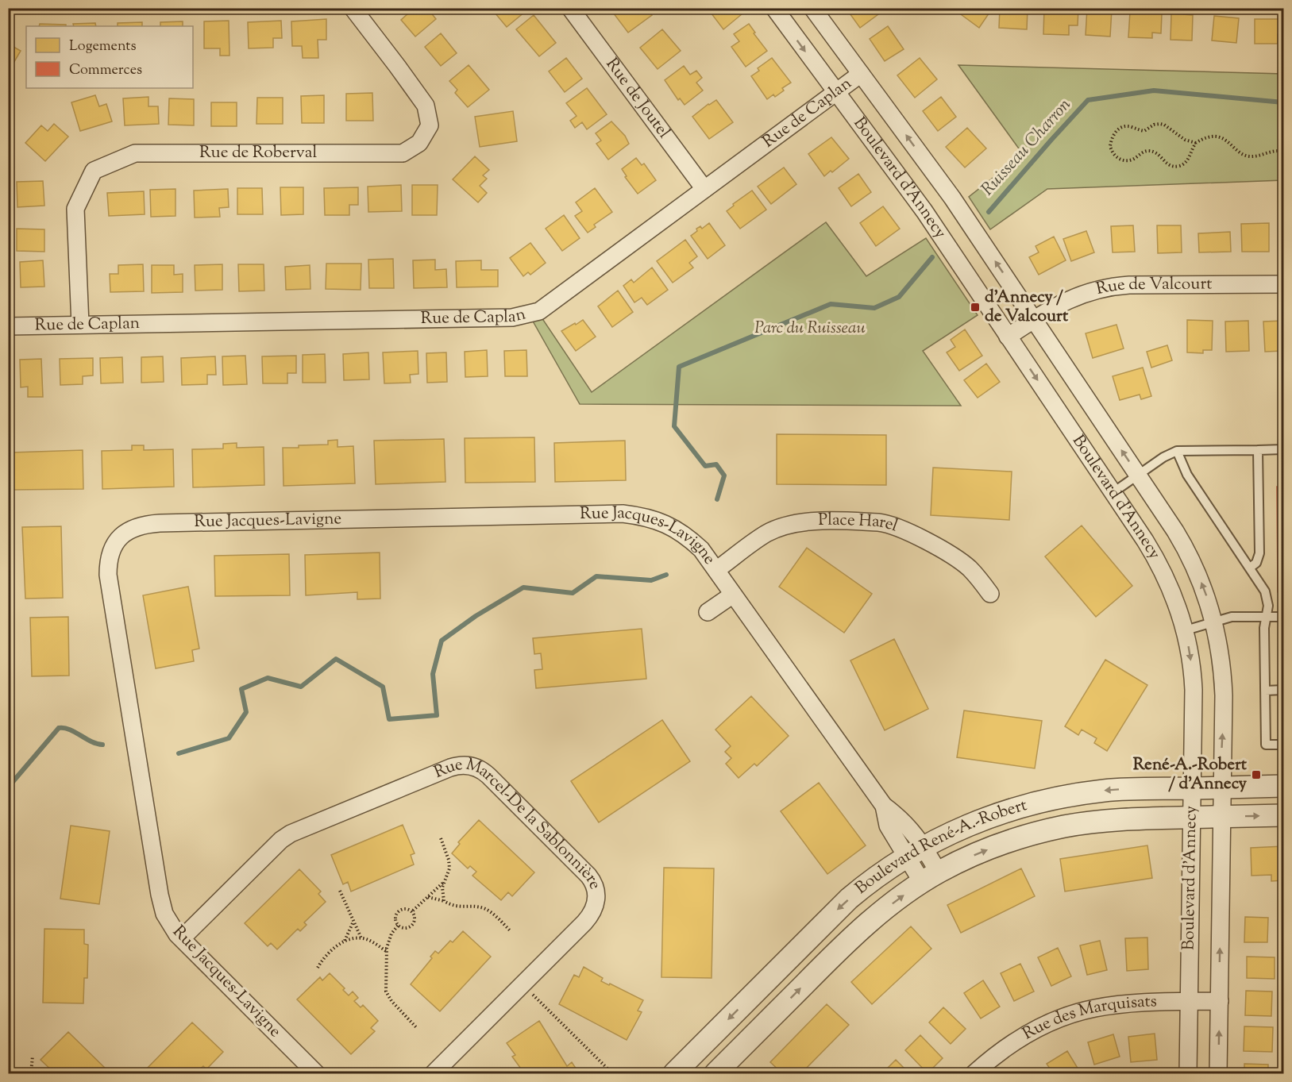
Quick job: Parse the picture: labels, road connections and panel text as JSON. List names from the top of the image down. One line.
{"streets":{"street":["Rue de Joutel","Rue de Caplan","Rue de Roberval","Boulevard d'Annecy","Rue de Valcourt","Rue Jacques-Lavigne","Place Harel","Rue Marcel-De la Sablonnière","Boulevard René-A.-Robert","Rue des Marquisats"]},"crossings":[["Rue de Joutel","Rue de Caplan"],["Rue de Caplan","Rue de Roberval"],["Rue de Caplan","Boulevard d'Annecy"],["Boulevard d'Annecy","Rue de Valcourt"],["Boulevard d'Annecy","Boulevard René-A.-Robert"],["Boulevard d'Annecy","Rue des Marquisats"],["Rue Jacques-Lavigne","Place Harel"],["Rue Jacques-Lavigne","Rue Marcel-De la Sablonnière"],["Rue Jacques-Lavigne","Boulevard René-A.-Robert"]],"water":["Ruisseau Charron"],"parks":["Parc du Ruisseau"],"places":{"transit":["d'Annecy / de Valcourt","René-A.-Robert / d'Annecy"]},"legend":["Logements","Commerces"]}
